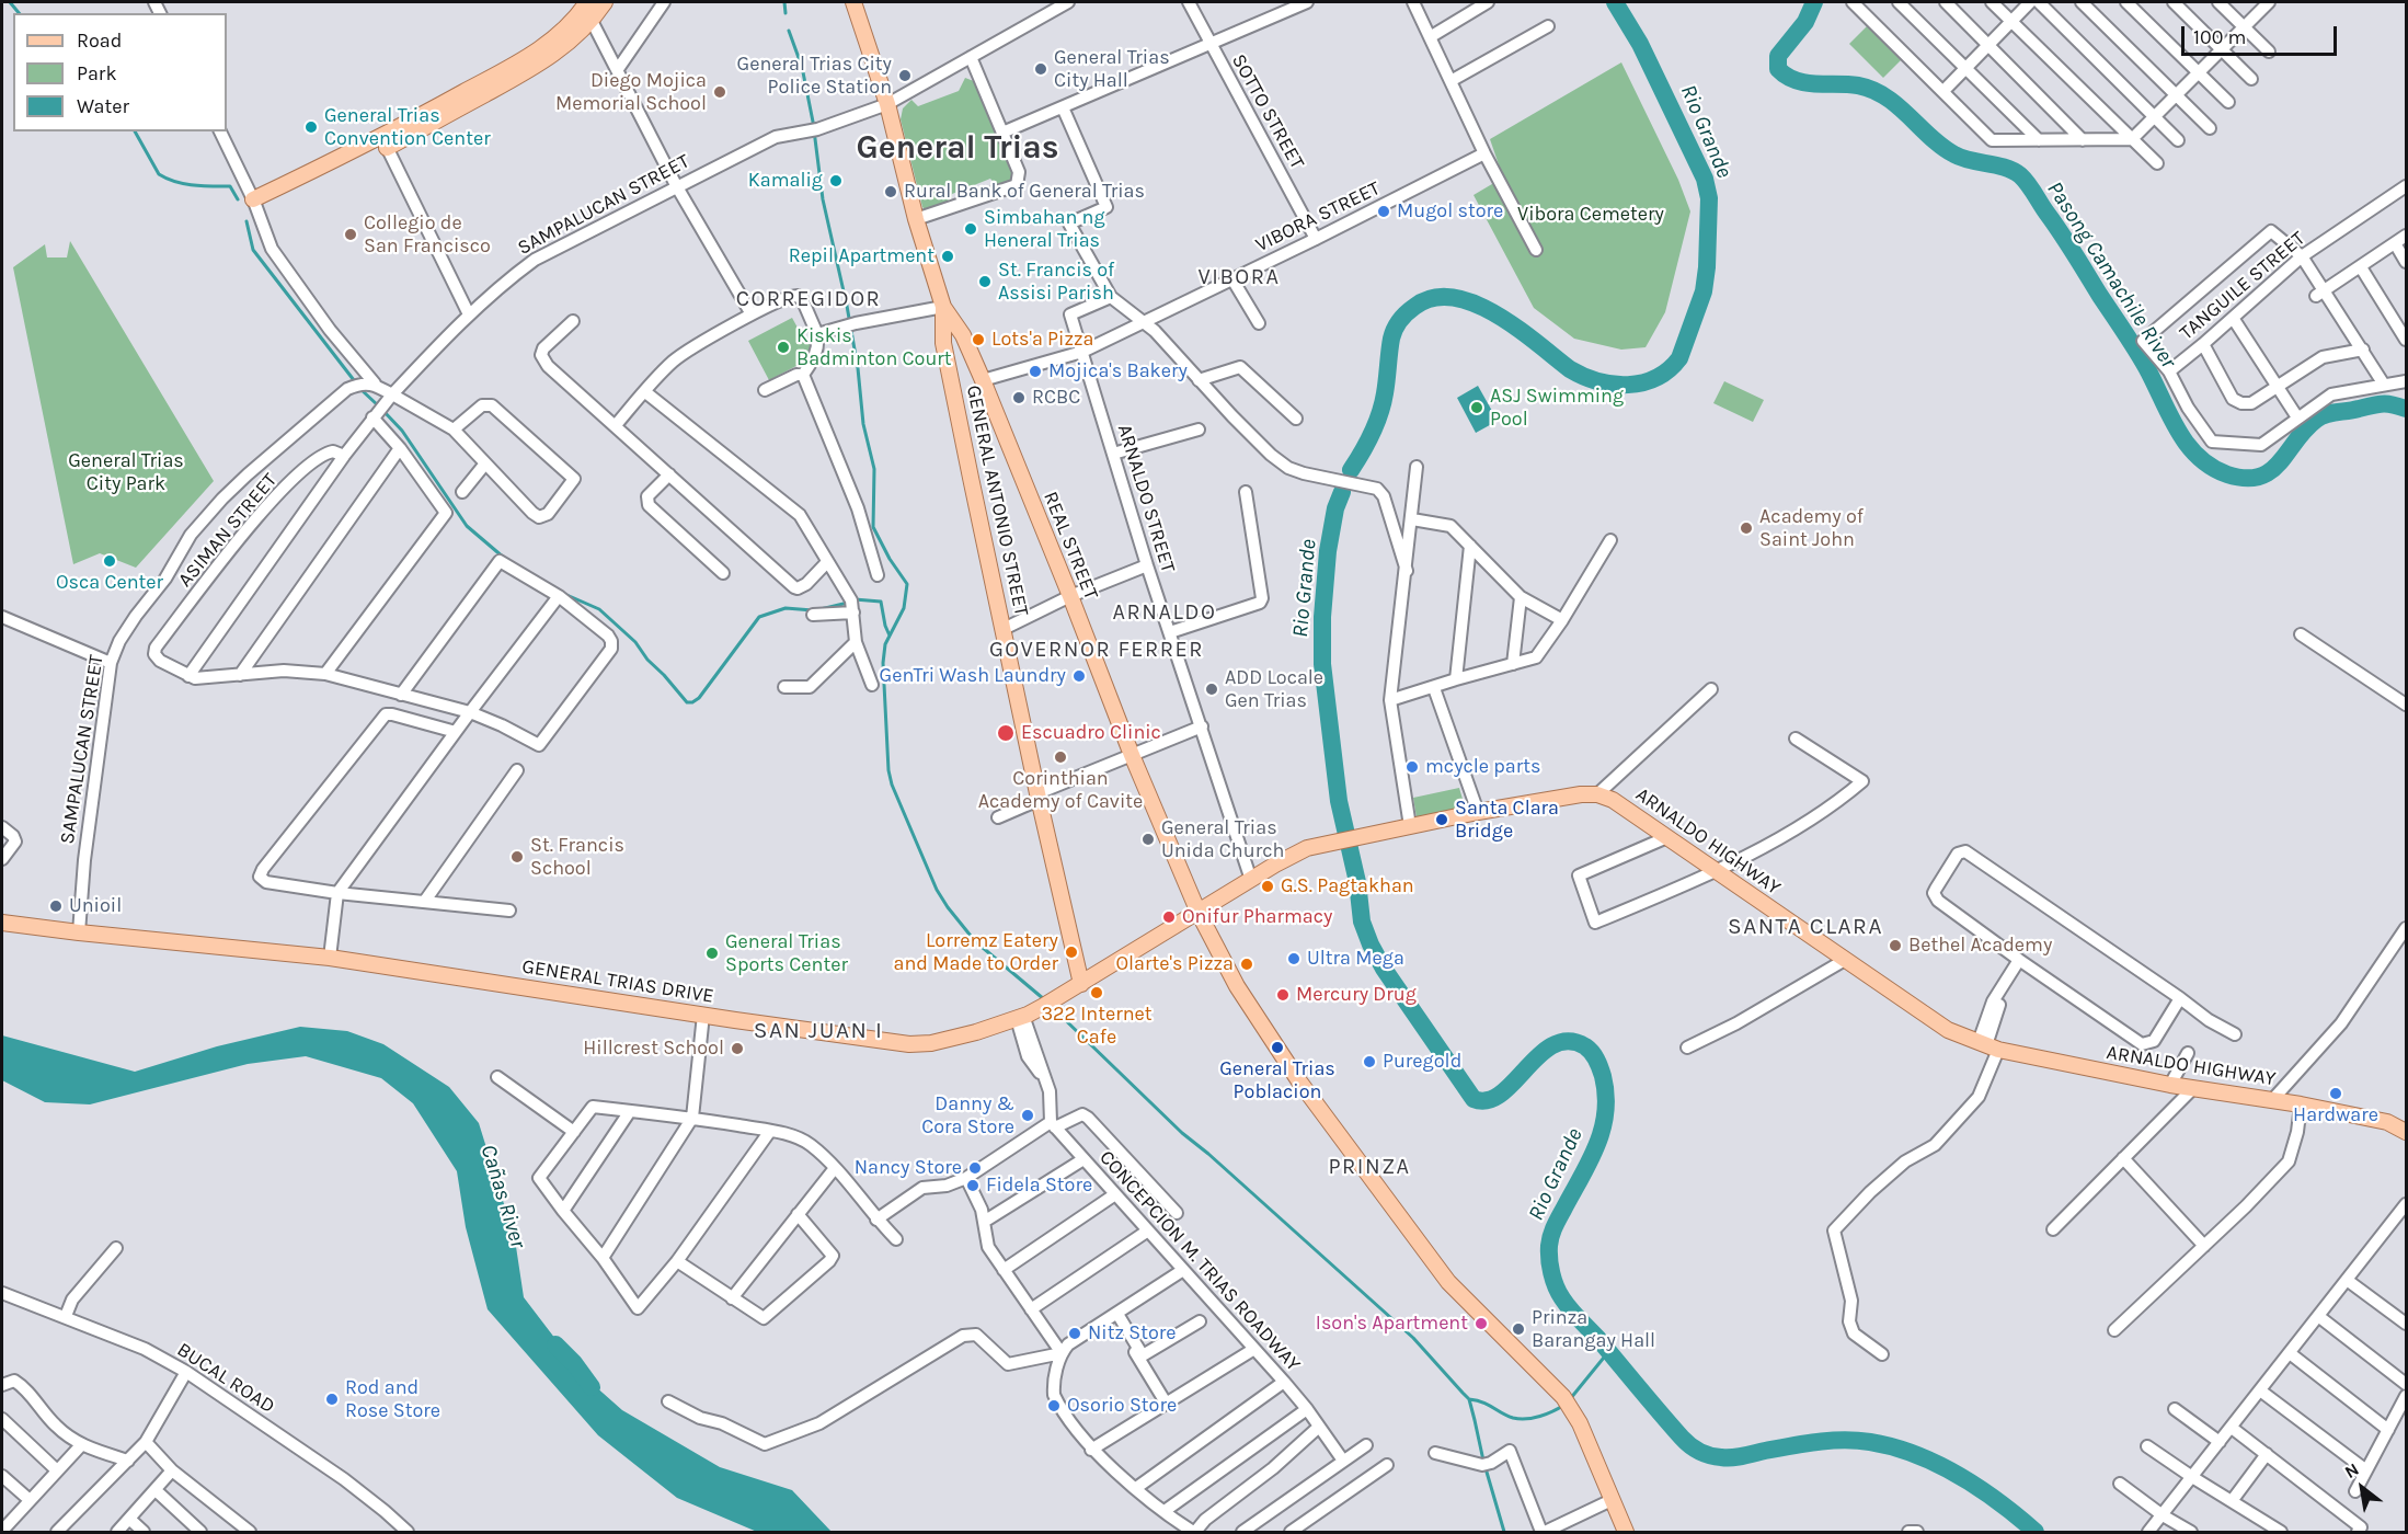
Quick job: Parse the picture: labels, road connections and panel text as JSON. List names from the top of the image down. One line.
{"streets":{"main road":["GENERAL ANTONIO STREET","REAL STREET","ARNALDO HIGHWAY","GENERAL TRIAS DRIVE"],"street":["SOTTO STREET","SAMPALUCAN STREET","VIBORA STREET","TANGUILE STREET","ARNALDO STREET","ASIMAN STREET","CONCEPCION M. TRIAS ROADWAY","BUCAL ROAD"]},"crossings":[["SOTTO STREET","VIBORA STREET"],["SAMPALUCAN STREET","GENERAL ANTONIO STREET"],["SAMPALUCAN STREET","ASIMAN STREET"],["SAMPALUCAN STREET","GENERAL TRIAS DRIVE"],["VIBORA STREET","ARNALDO STREET"],["VIBORA STREET","REAL STREET"],["GENERAL ANTONIO STREET","REAL STREET"],["GENERAL ANTONIO STREET","GENERAL TRIAS DRIVE"],["REAL STREET","GENERAL TRIAS DRIVE"]],"districts":["General Trias","VIBORA","CORREGIDOR","ARNALDO","GOVERNOR FERRER","SANTA CLARA","SAN JUAN I","PRINZA"],"water":["Rio Grande","Pasong Camachile River","Cañas River"],"parks":["Vibora Cemetery","General Trias City Park"],"places":["General Trias City Hall","General Trias City Police Station","Diego Mojica Memorial School","General Trias Convention Center","Kamalig","Rural Bank of General Trias","Mugol store","Simbahan ng Heneral Trias","Collegio de San Francisco","Repil Apartment","St. Francis of Assisi Parish","Lots'a Pizza","Kiskis Badminton Court","Mojica's Bakery","RCBC","ASJ Swimming Pool","Academy of Saint John","Osca Center","GenTri Wash Laundry","ADD Locale Gen Trias","Escuadro Clinic","Corinthian Academy of Cavite","mcycle parts","Santa Clara Bridge","General Trias Unida Church","St. Francis School","G.S. Pagtakhan","Unioil","Onifur Pharmacy","Bethel Academy","Lorremz Eatery and Made to Order","General Trias Sports Center","Ultra Mega","Olarte's Pizza","322 Internet Cafe","Mercury Drug","General Trias Poblacion","Hillcrest School","Puregold","Hardware","Danny & Cora Store","Nancy Store","Fidela Store","Ison's Apartment","Prinza Barangay Hall","Nitz Store","Rod and Rose Store","Osorio Store"],"legend":["Road","Park","Water"],"scale_bar":"100 m","north":"top left"}
